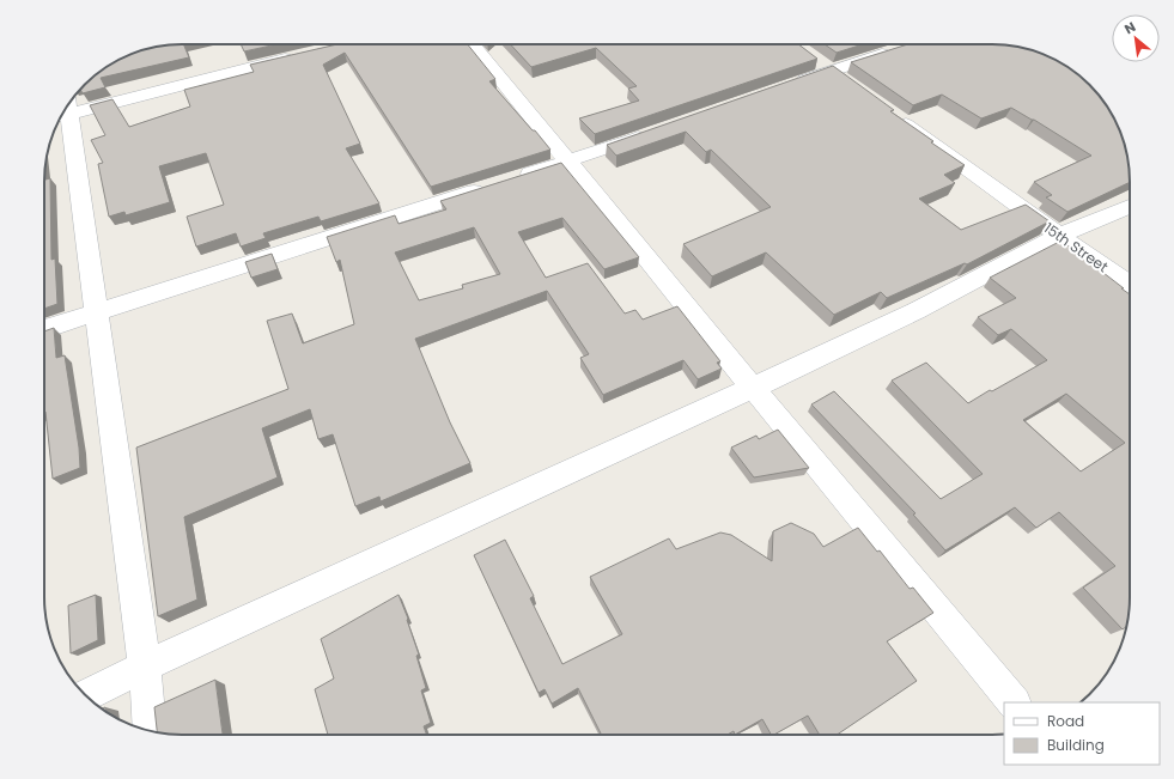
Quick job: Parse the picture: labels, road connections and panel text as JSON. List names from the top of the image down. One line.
{"streets":{"street":["15th Street"]},"legend":["Road","Building"],"north":"top left"}
